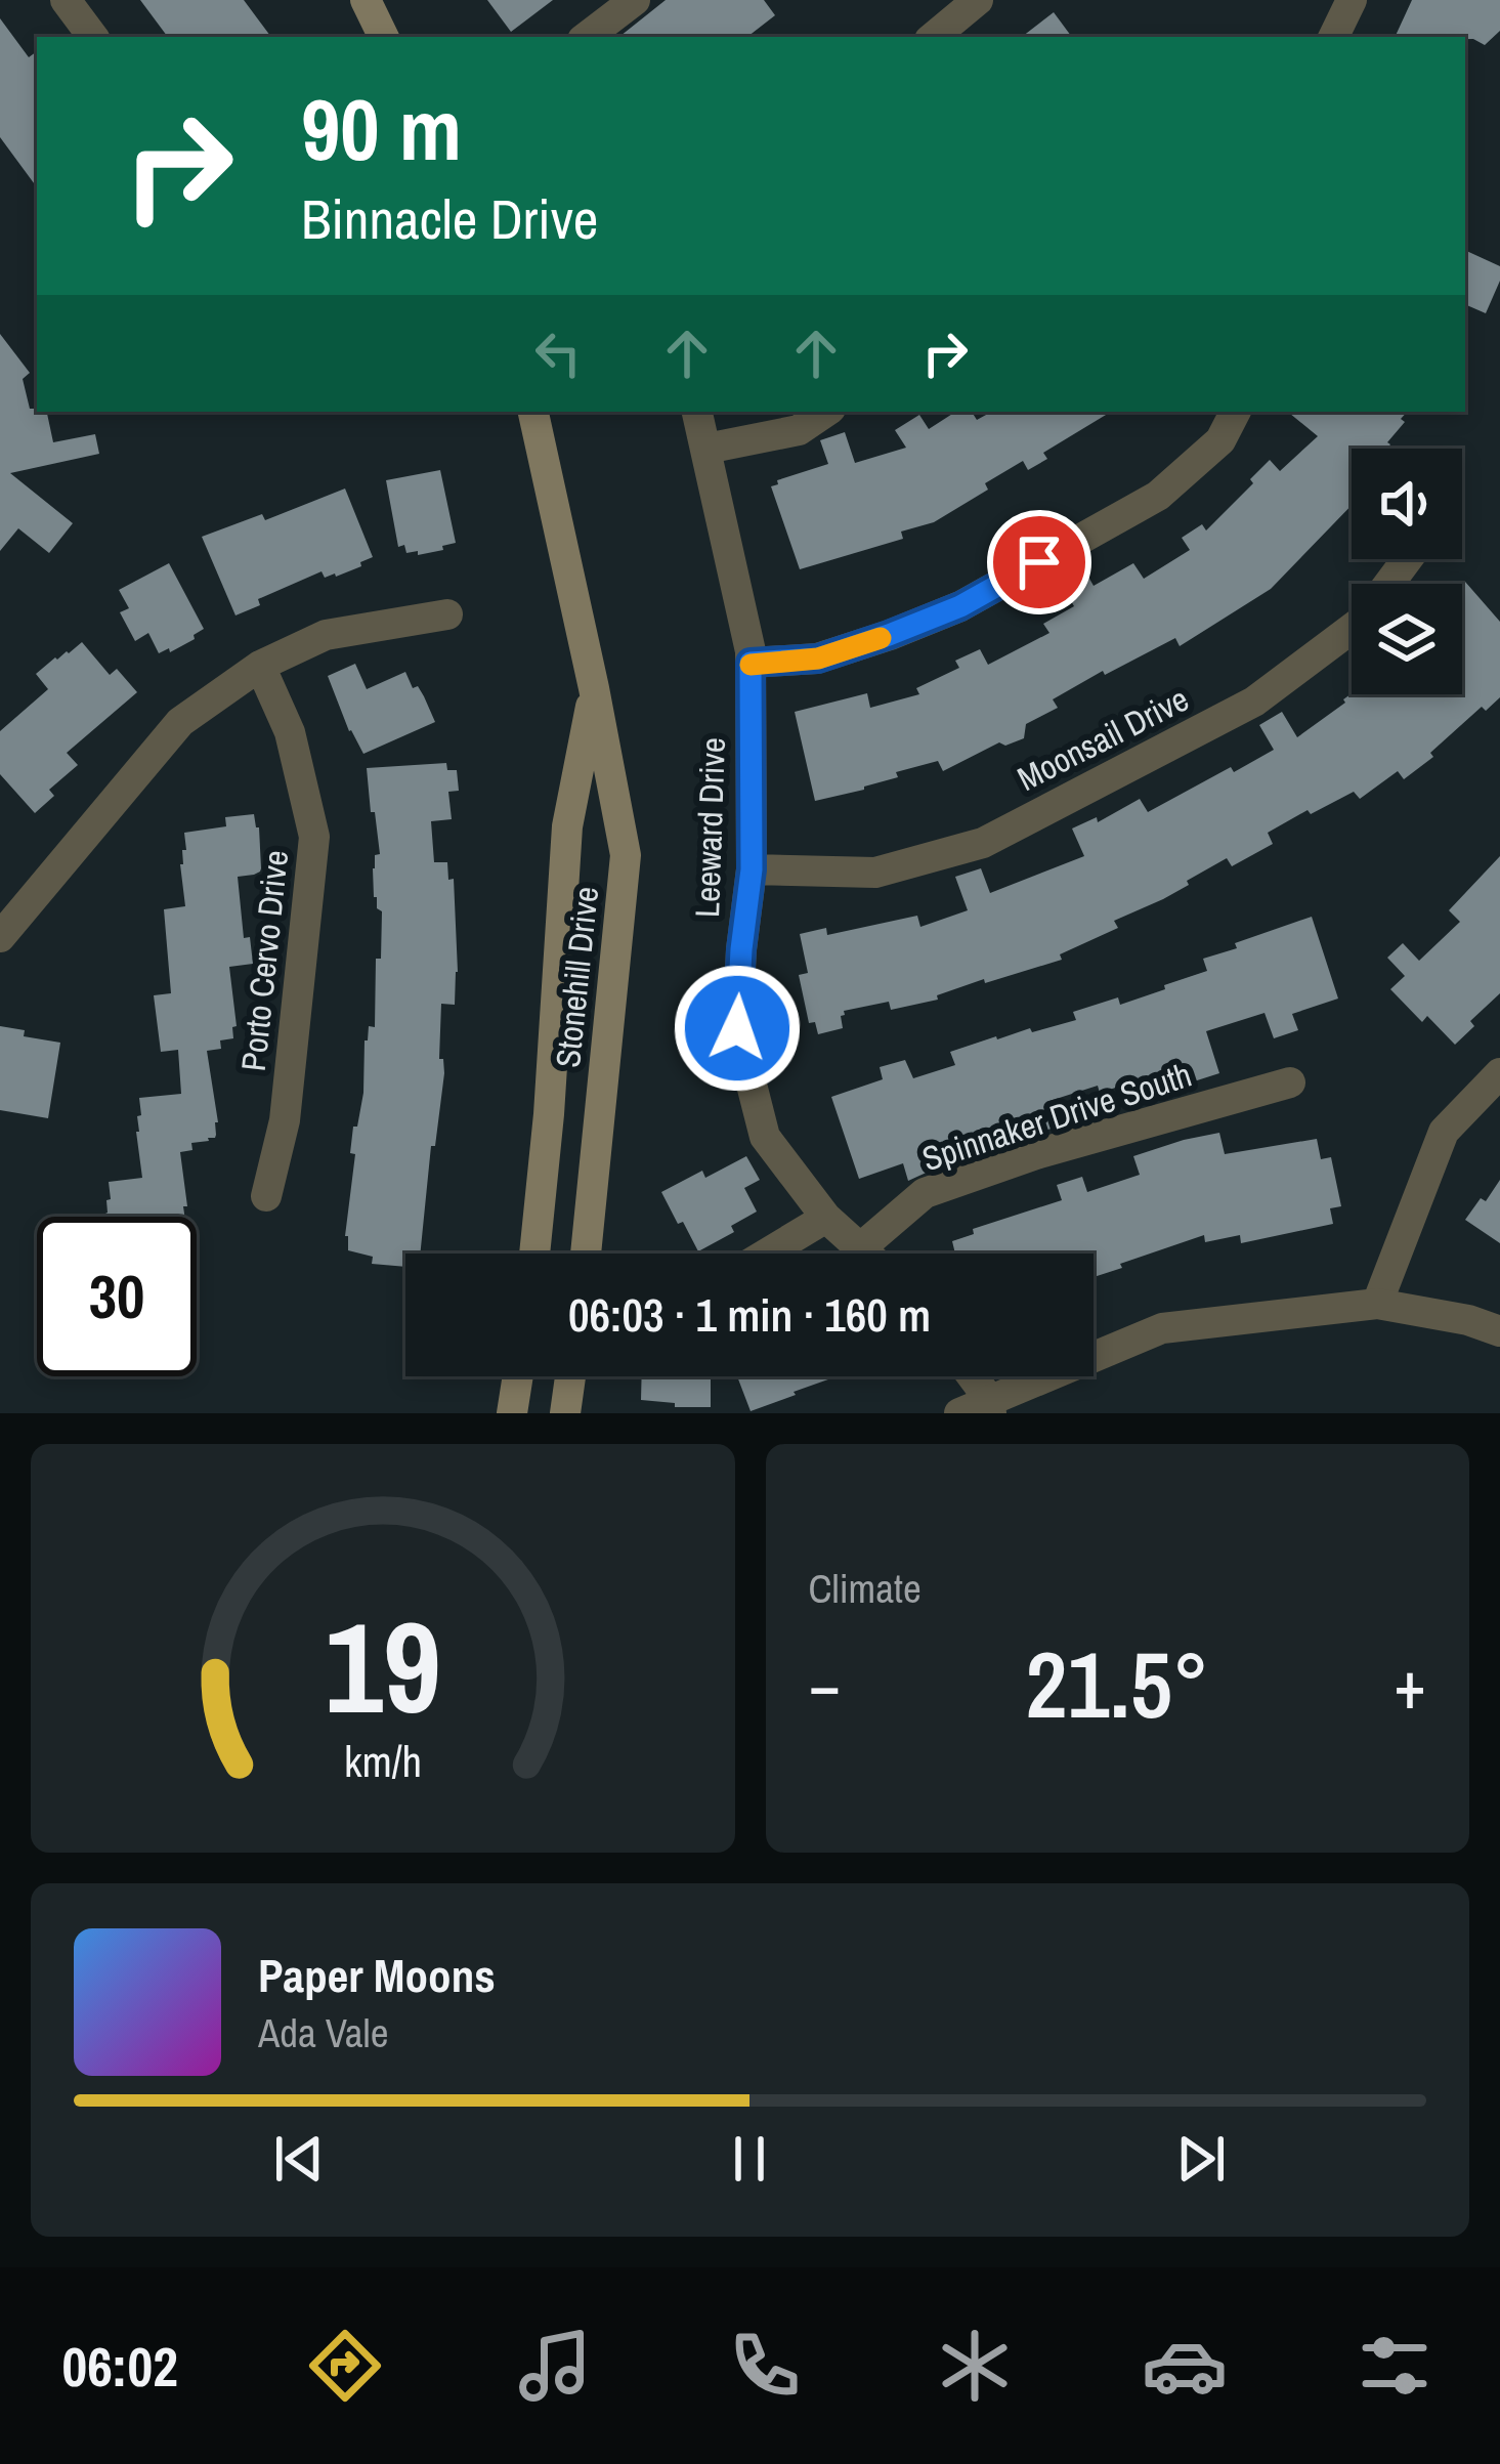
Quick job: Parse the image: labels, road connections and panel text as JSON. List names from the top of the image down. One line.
{"streets":{"main road":["Stonehill Drive"],"street":["Moonsail Drive","Leeward Drive","Porto Cervo Drive","Spinnaker Drive South"]},"crossings":[["Moonsail Drive","Leeward Drive"],["Leeward Drive","Spinnaker Drive South"]],"page":{"turn":["90 m","Binnacle Drive"],"limit":"30","trip":"06:03 · 1 min · 160 m","tile":"Climate","heat":["−","21.5°","+"],"song":["Paper Moons","Ada Vale"],"tabs":"06:02","gauge":["19","km/h"]}}
